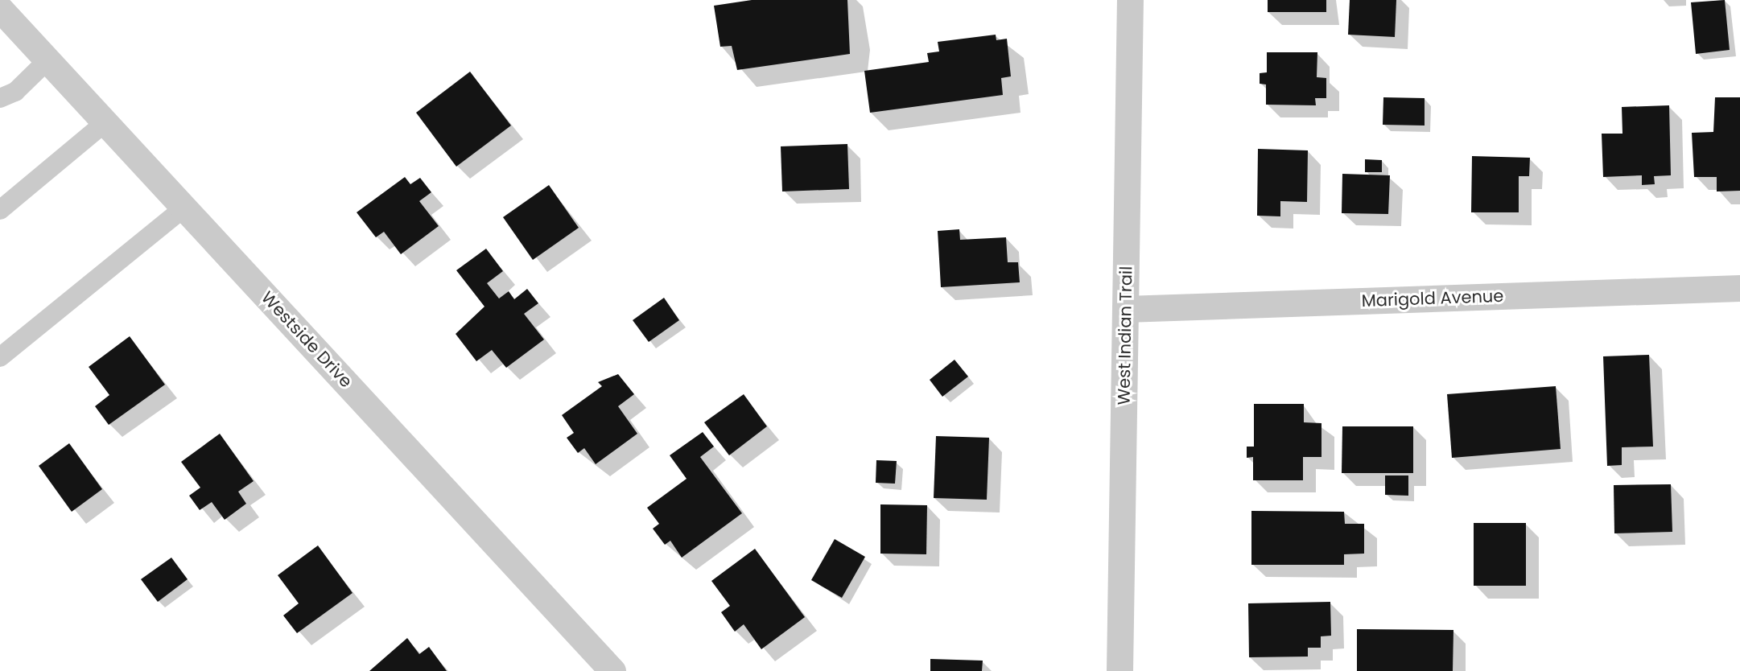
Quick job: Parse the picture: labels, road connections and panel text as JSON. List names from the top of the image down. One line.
{"streets":{"street":["Marigold Avenue","West Indian Trail","Westside Drive"]},"crossings":[["Marigold Avenue","West Indian Trail"]]}
